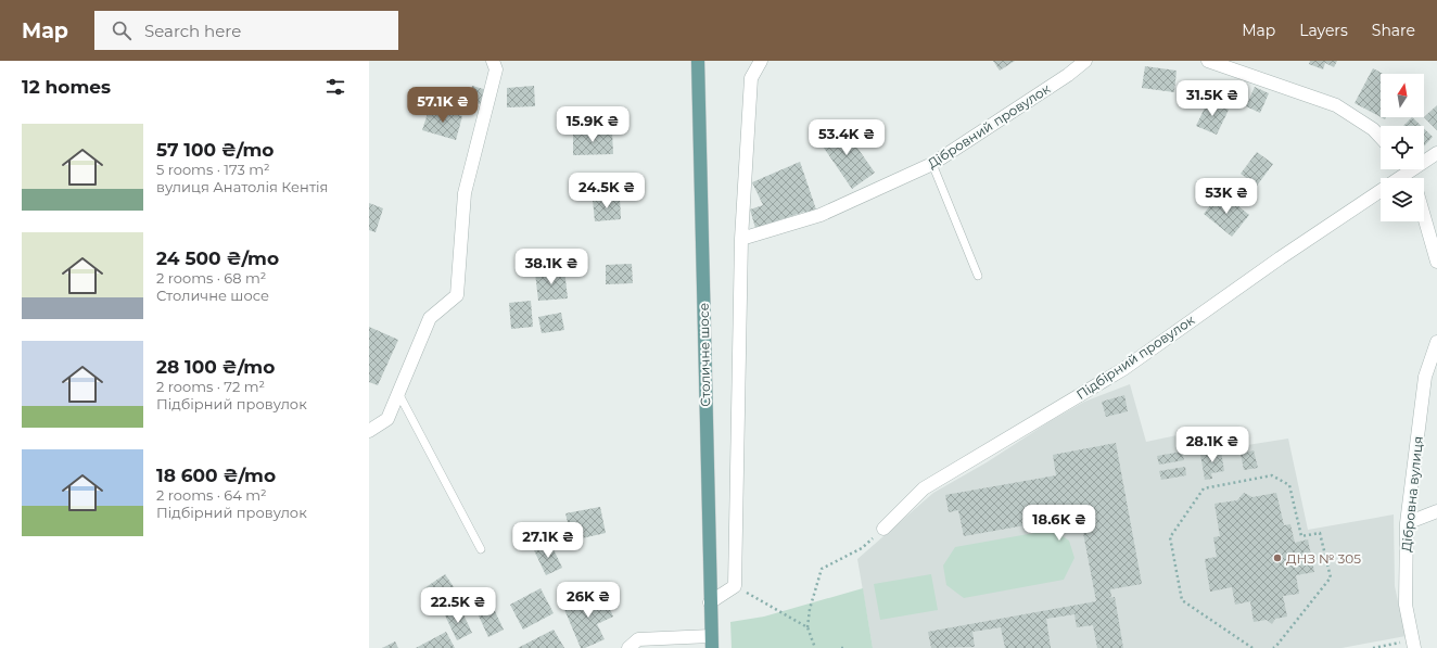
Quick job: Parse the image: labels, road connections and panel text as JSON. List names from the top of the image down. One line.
{"streets":{"main road":["Столичне шосе"],"street":["Дібровний провулок","Підбірний провулок","Дібровна вулиця"]},"places":["ДНЗ № 305"],"north":"top","page":{"header":"Map","search":"Search here","nav":["Map","Layers","Share"],"heading":"12 homes","price":["31.5K ₴","57.1K ₴","15.9K ₴","53.4K ₴","24.5K ₴","53K ₴","38.1K ₴","28.1K ₴","18.6K ₴","27.1K ₴","26K ₴","22.5K ₴"],"list":[{"name":"57 100 ₴/mo","note":"5 rooms · 173 m² · вулиця Анатолія Кентія"},{"name":"24 500 ₴/mo","note":"2 rooms · 68 m² · Столичне шосе"},{"name":"28 100 ₴/mo","note":"2 rooms · 72 m² · Підбірний провулок"},{"name":"18 600 ₴/mo","note":"2 rooms · 64 m² · Підбірний провулок"}]}}
